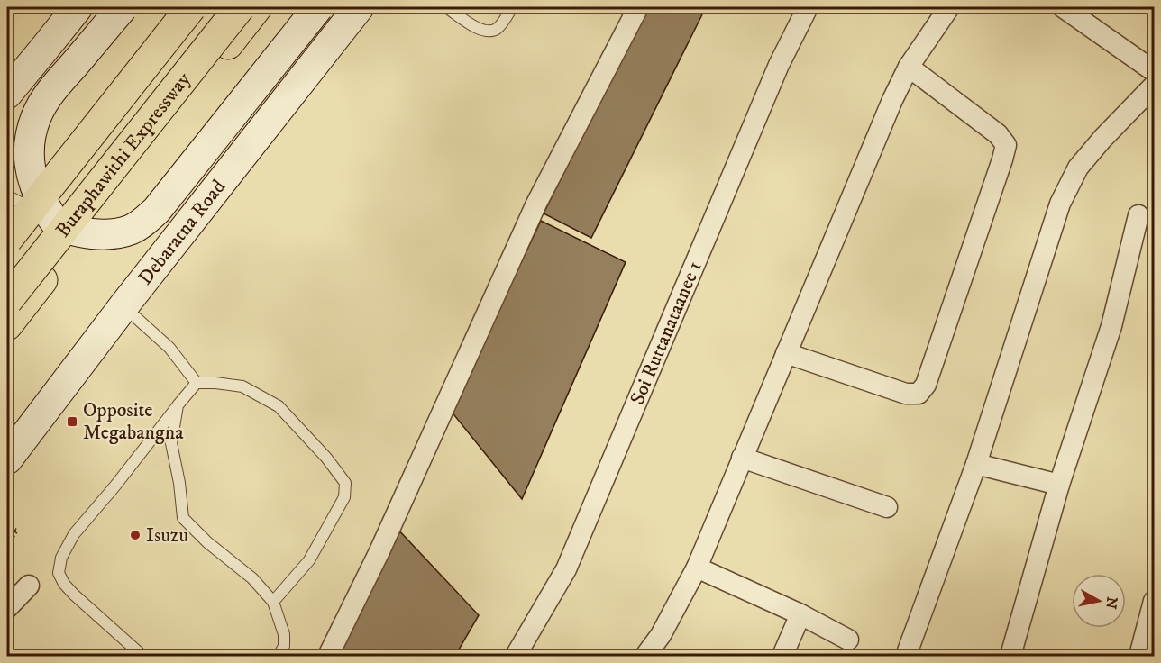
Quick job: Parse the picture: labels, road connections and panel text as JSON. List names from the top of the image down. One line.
{"streets":{"highway":["Buraphawithi Expressway"],"main road":["Debaratna Road"],"street":["Soi Ruttanataanee 1"]},"places":{"transit":["Opposite Megabangna"],"other":["Isuzu"]},"north":"right"}
